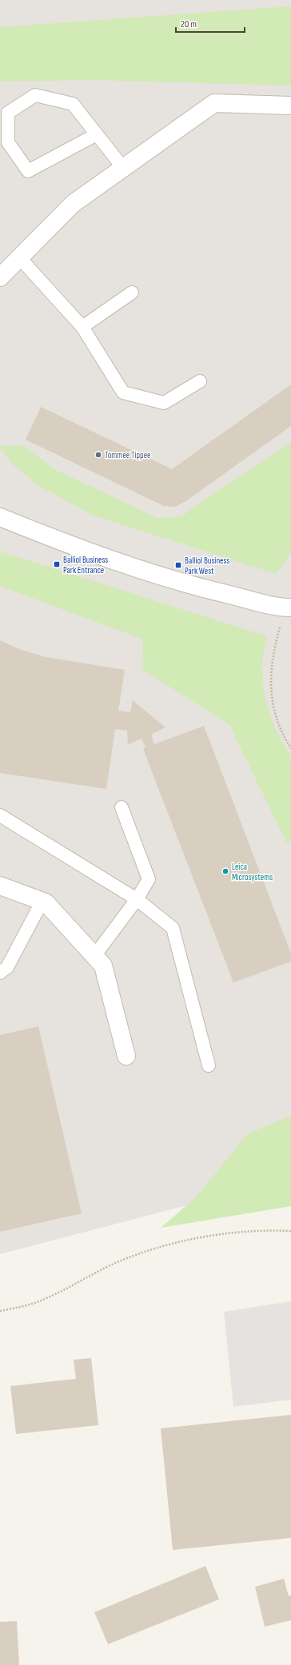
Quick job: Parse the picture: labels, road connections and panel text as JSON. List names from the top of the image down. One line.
{"places":{"other":["Tommee Tippee","Leica Microsystems"],"transit":["Balliol Business Park Entrance","Balliol Business Park West"]},"scale_bar":"20 m"}
